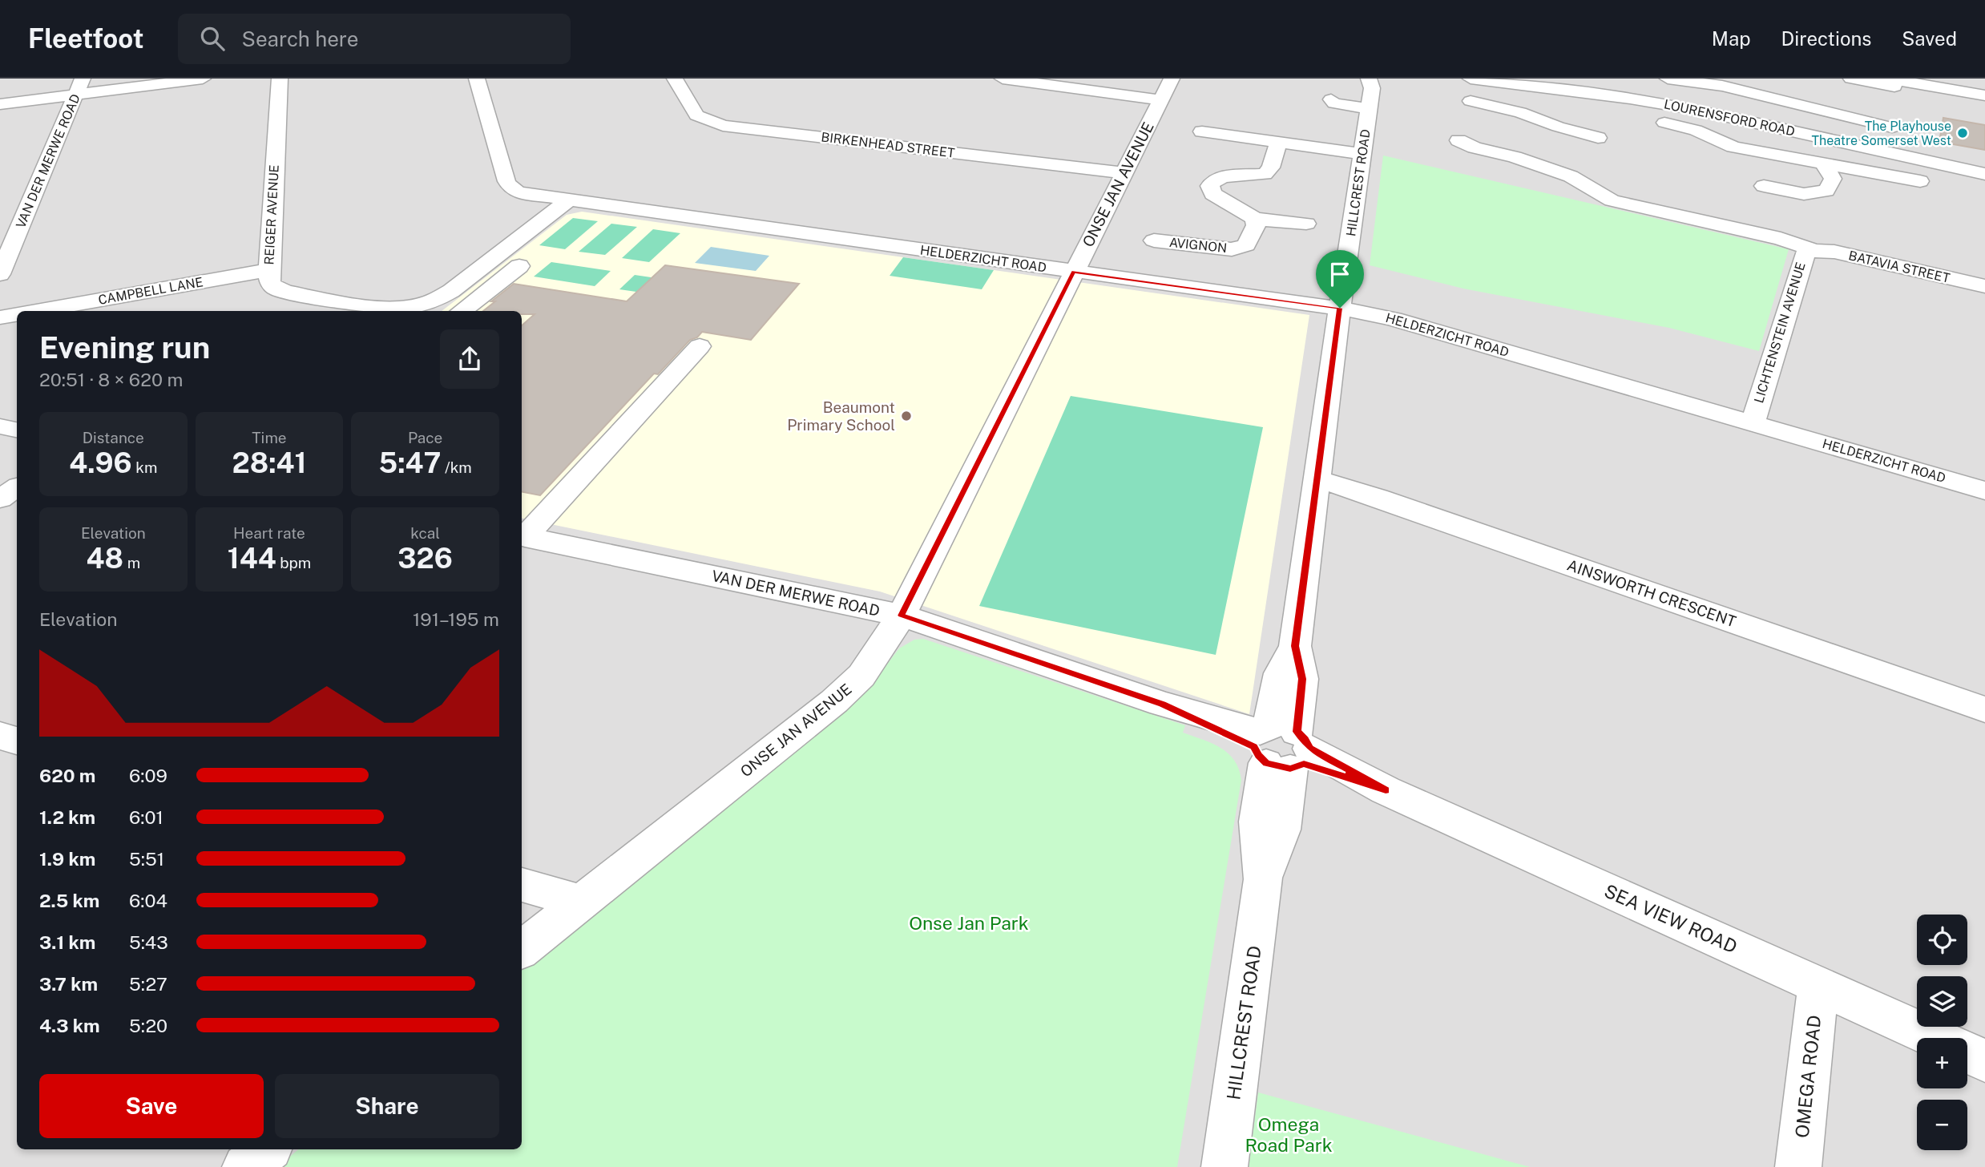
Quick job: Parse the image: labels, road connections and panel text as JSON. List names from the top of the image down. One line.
{"streets":{"street":["LOURENSFORD ROAD","BIRKENHEAD STREET","VAN DER MERWE ROAD","HILLCREST ROAD","ONSE JAN AVENUE","REIGER AVENUE","AVIGNON","HELDERZICHT ROAD","BATAVIA STREET","CAMPBELL LANE","LICHTENSTEIN AVENUE","AINSWORTH CRESCENT","SEA VIEW ROAD","OMEGA ROAD"]},"crossings":[["BIRKENHEAD STREET","ONSE JAN AVENUE"],["VAN DER MERWE ROAD","HILLCREST ROAD"],["VAN DER MERWE ROAD","ONSE JAN AVENUE"],["VAN DER MERWE ROAD","SEA VIEW ROAD"],["HILLCREST ROAD","HELDERZICHT ROAD"],["HILLCREST ROAD","AINSWORTH CRESCENT"],["HILLCREST ROAD","SEA VIEW ROAD"],["ONSE JAN AVENUE","HELDERZICHT ROAD"],["REIGER AVENUE","HELDERZICHT ROAD"],["REIGER AVENUE","CAMPBELL LANE"],["HELDERZICHT ROAD","LICHTENSTEIN AVENUE"],["BATAVIA STREET","LICHTENSTEIN AVENUE"],["SEA VIEW ROAD","OMEGA ROAD"]],"parks":["Onse Jan Park","Omega Road Park"],"places":["The Playhouse Theatre Somerset West","Beaumont Primary School"],"page":{"header":"Fleetfoot","search":"Search here","nav":["Map","Directions","Saved"],"heading":["Evening run","20:51 · 8 × 620 m"],"stats":[["Distance","4.96 km"],["Time","28:41"],["Pace","5:47 /km"],["Elevation","48 m"],["Heart rate","144 bpm"],["kcal","326"]],"chart":["Elevation","191–195 m"],"list":[{"name":"620 m","note":"6:09"},{"name":"1.2 km","note":"6:01"},{"name":"1.9 km","note":"5:51"},{"name":"2.5 km","note":"6:04"},{"name":"3.1 km","note":"5:43"},{"name":"3.7 km","note":"5:27"},{"name":"4.3 km","note":"5:20"}],"map_buttons":["+","−"],"buttons":["Save","Share"]}}
